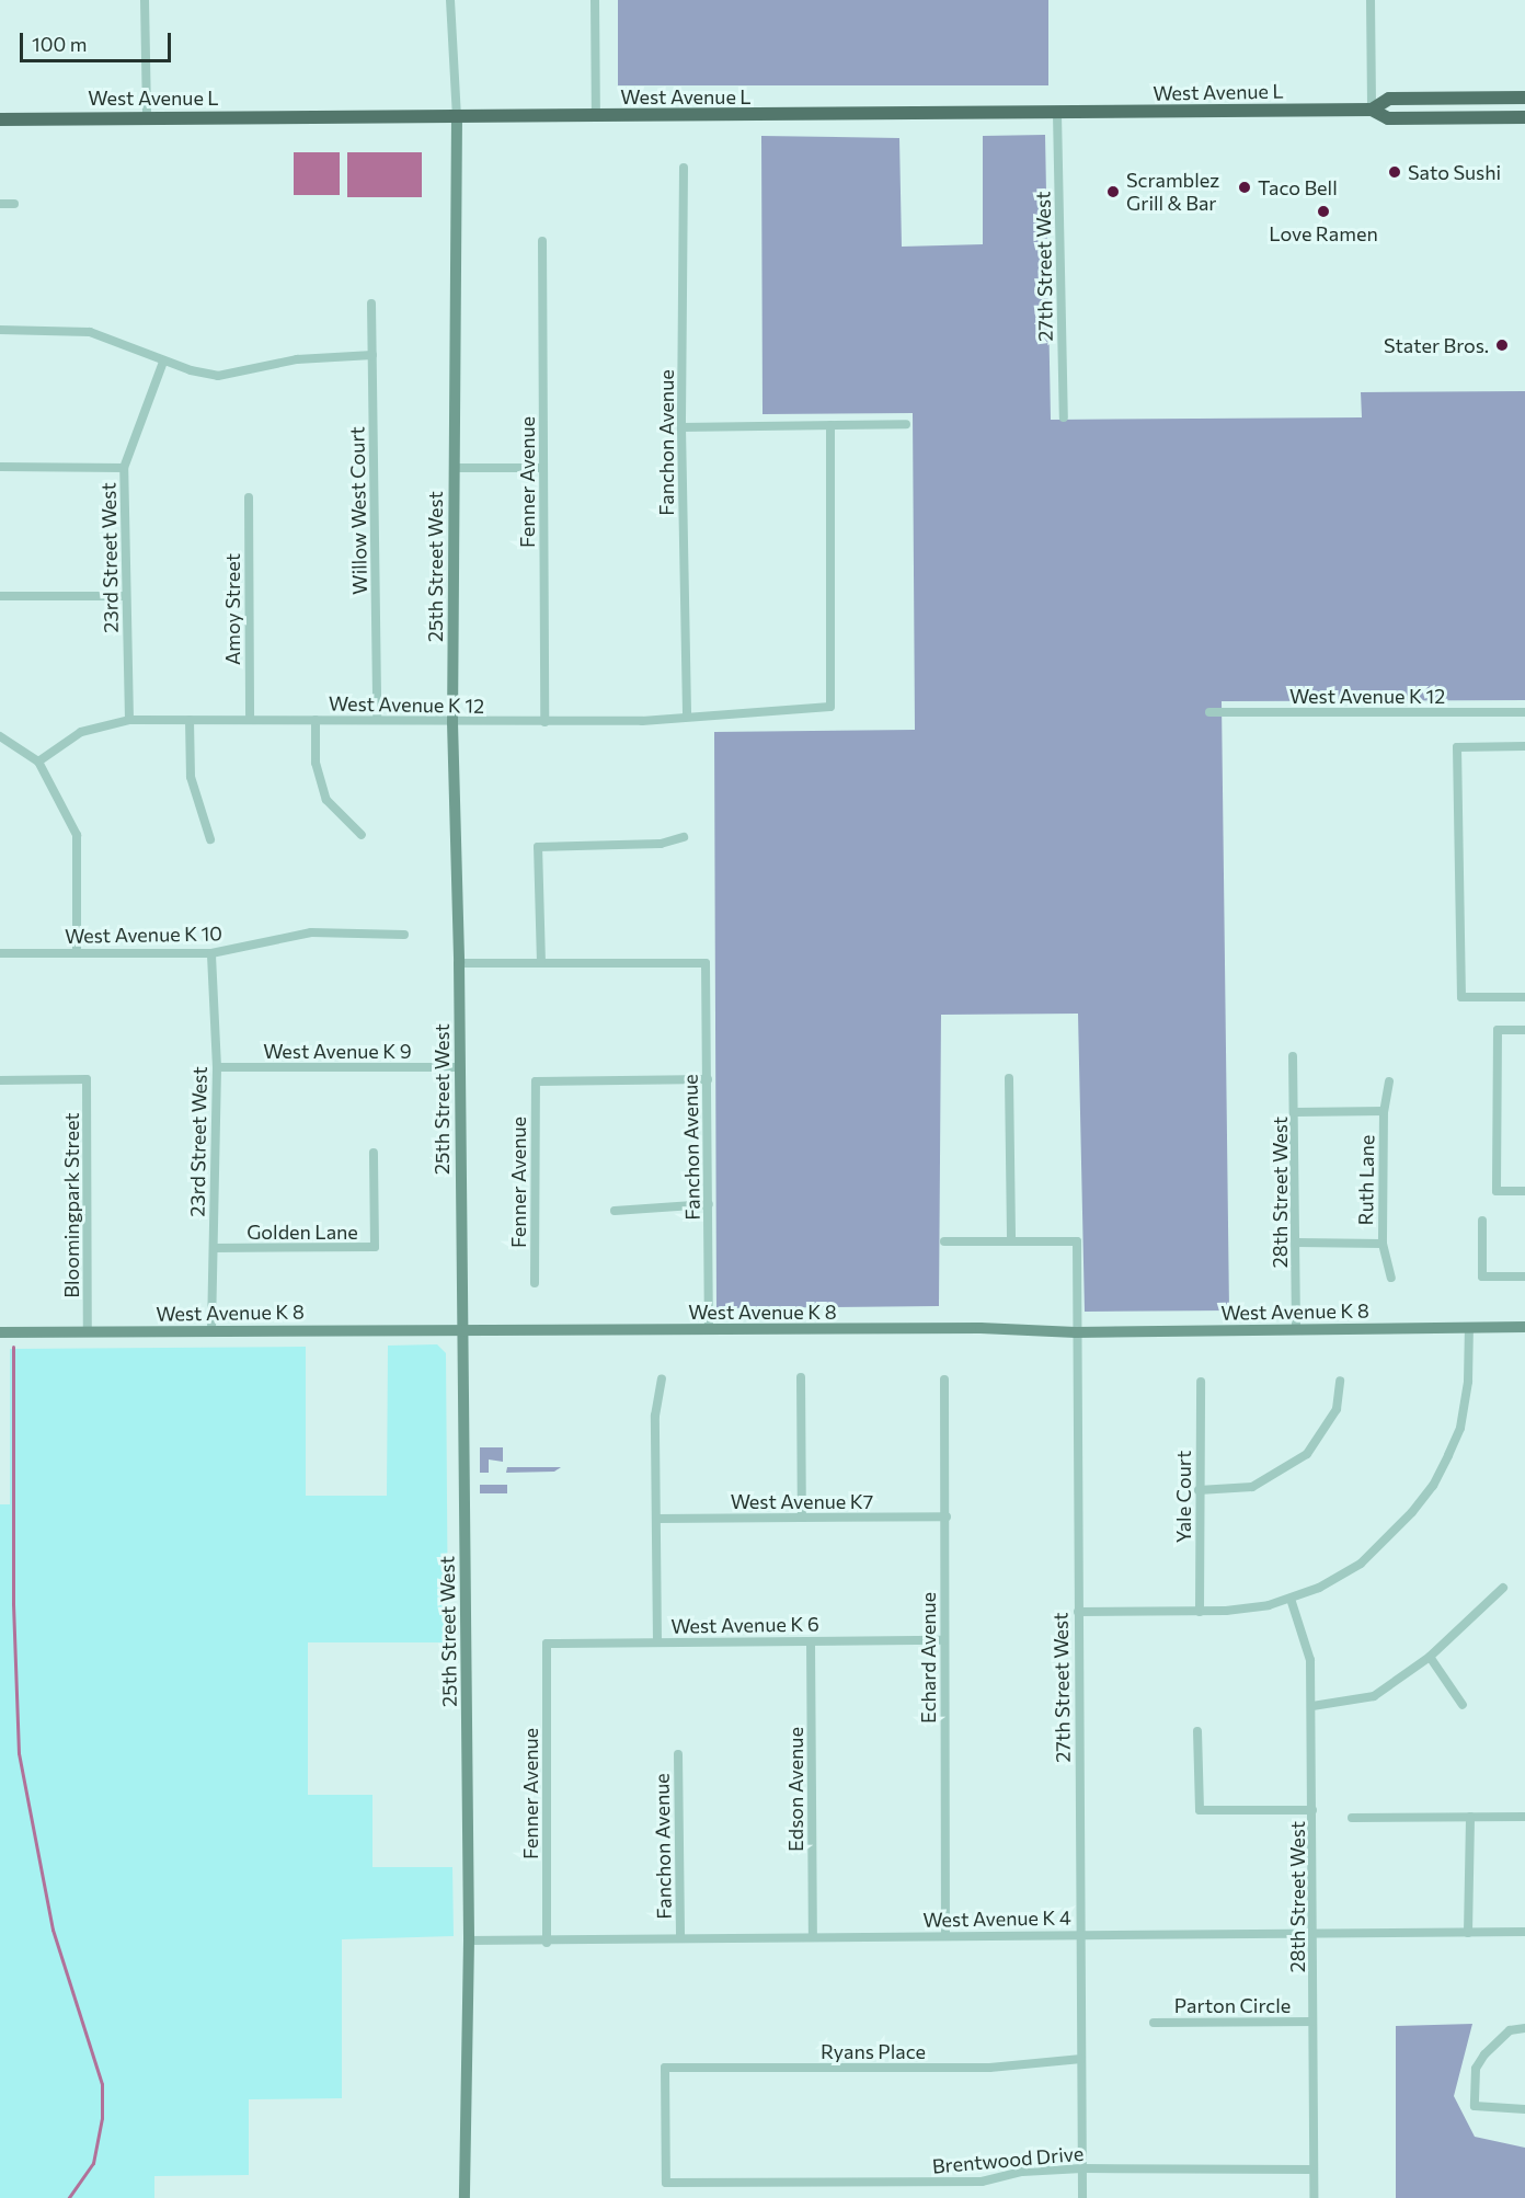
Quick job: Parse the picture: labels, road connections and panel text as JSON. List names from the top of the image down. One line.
{"streets":{"main road":["West Avenue L"],"street":["27th Street West","Fanchon Avenue","Fenner Avenue","Willow West Court","23rd Street West","25th Street West","Amoy Street","West Avenue K 12","West Avenue K 10","West Avenue K 9","Ruth Lane","28th Street West","Bloomingpark Street","Golden Lane","West Avenue K 8","Yale Court","West Avenue K7","West Avenue K 6","Echard Avenue","Edson Avenue","West Avenue K 4","Parton Circle","Ryans Place","Brentwood Drive"]},"crossings":[["West Avenue L","27th Street West"],["West Avenue L","25th Street West"],["27th Street West","West Avenue K 8"],["27th Street West","West Avenue K 4"],["27th Street West","Ryans Place"],["27th Street West","Brentwood Drive"],["Fanchon Avenue","Fenner Avenue"],["Fanchon Avenue","West Avenue K 12"],["Fanchon Avenue","West Avenue K 8"],["Fanchon Avenue","West Avenue K 4"],["Fenner Avenue","West Avenue K 12"],["Fenner Avenue","West Avenue K 6"],["Fenner Avenue","West Avenue K 4"],["Willow West Court","West Avenue K 12"],["23rd Street West","West Avenue K 12"],["23rd Street West","West Avenue K 10"],["23rd Street West","West Avenue K 9"],["23rd Street West","Golden Lane"],["23rd Street West","West Avenue K 8"],["25th Street West","West Avenue K 12"],["25th Street West","West Avenue K 9"],["25th Street West","West Avenue K 8"],["25th Street West","West Avenue K 4"],["Amoy Street","West Avenue K 12"],["28th Street West","West Avenue K 8"],["28th Street West","West Avenue K 4"],["28th Street West","Parton Circle"],["28th Street West","Brentwood Drive"],["Bloomingpark Street","West Avenue K 8"],["West Avenue K7","Echard Avenue"],["West Avenue K 6","Echard Avenue"],["West Avenue K 6","Edson Avenue"],["Echard Avenue","West Avenue K 4"],["Edson Avenue","West Avenue K 4"],["Ryans Place","Brentwood Drive"]],"places":["Sato Sushi","Taco Bell","Scramblez Grill & Bar","Love Ramen","Stater Bros."],"scale_bar":"100 m"}
